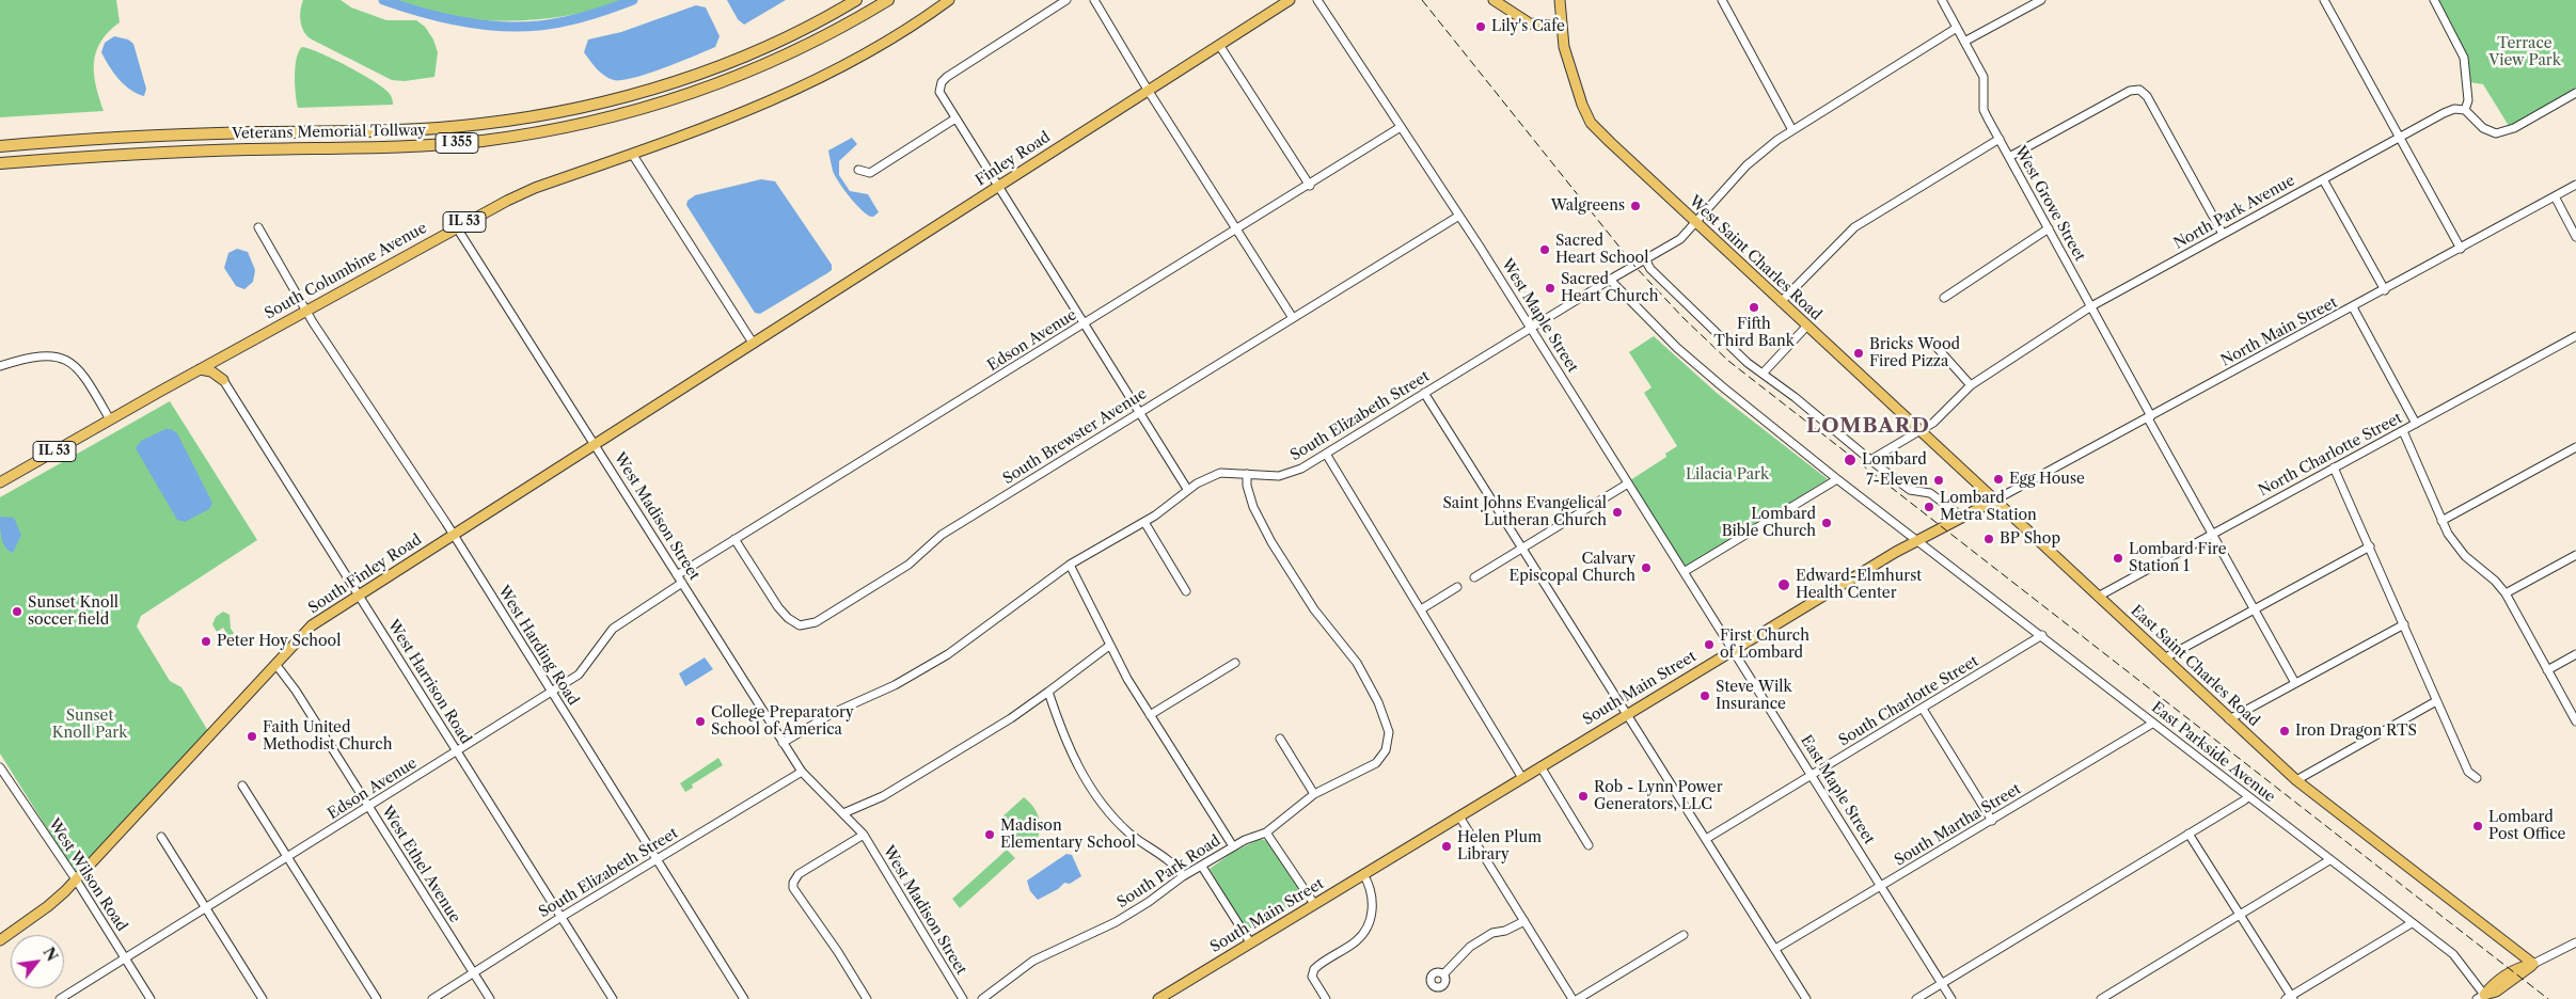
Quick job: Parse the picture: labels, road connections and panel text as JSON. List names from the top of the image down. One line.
{"streets":{"highway":["Veterans Memorial Tollway","I 355"],"main road":["Finley Road","IL 53","West Saint Charles Road","South Columbine Avenue","South Finley Road","East Saint Charles Road","South Main Street"],"street":["West Grove Street","North Park Avenue","West Maple Street","North Main Street","Edson Avenue","South Elizabeth Street","South Brewster Avenue","North Charlotte Street","West Madison Street","West Harding Road","West Harrison Road","South Charlotte Street","East Parkside Avenue","East Maple Street","South Martha Street","West Ethel Avenue","South Park Road","West Wilson Road"]},"crossings":[["Finley Road","South Finley Road"],["West Grove Street","North Park Avenue"],["West Grove Street","North Main Street"],["West Grove Street","South Elizabeth Street"],["West Grove Street","North Charlotte Street"],["North Park Avenue","West Saint Charles Road"],["West Saint Charles Road","North Main Street"],["West Saint Charles Road","South Elizabeth Street"],["West Saint Charles Road","East Saint Charles Road"],["West Saint Charles Road","South Main Street"],["South Columbine Avenue","West Madison Street"],["South Columbine Avenue","West Harding Road"],["West Maple Street","Edson Avenue"],["West Maple Street","South Elizabeth Street"],["West Maple Street","South Brewster Avenue"],["West Maple Street","South Main Street"],["West Maple Street","East Maple Street"],["North Main Street","East Saint Charles Road"],["North Main Street","South Main Street"],["Edson Avenue","South Brewster Avenue"],["Edson Avenue","West Madison Street"],["Edson Avenue","West Harding Road"],["Edson Avenue","West Harrison Road"],["Edson Avenue","West Ethel Avenue"],["Edson Avenue","West Wilson Road"],["South Elizabeth Street","West Madison Street"],["South Elizabeth Street","West Harding Road"],["South Elizabeth Street","West Harrison Road"],["South Elizabeth Street","East Parkside Avenue"],["South Elizabeth Street","West Ethel Avenue"],["South Elizabeth Street","South Park Road"],["North Charlotte Street","East Saint Charles Road"],["West Madison Street","South Finley Road"],["South Finley Road","West Harding Road"],["South Finley Road","West Harrison Road"],["South Finley Road","West Ethel Avenue"],["South Finley Road","West Wilson Road"],["East Saint Charles Road","South Main Street"],["South Main Street","East Parkside Avenue"],["South Main Street","East Maple Street"],["South Charlotte Street","East Parkside Avenue"],["South Charlotte Street","East Maple Street"],["East Parkside Avenue","South Martha Street"],["East Maple Street","South Martha Street"]],"districts":["LOMBARD"],"parks":["Terrace View Park","Lilacia Park","Sunset Knoll Park"],"places":["Lily's Cafe","Walgreens","Sacred Heart School","Sacred Heart Church","Fifth Third Bank","Bricks Wood Fired Pizza","Lombard","Egg House","7-Eleven","Lombard Metra Station","Saint Johns Evangelical Lutheran Church","Lombard Bible Church","BP Shop","Lombard Fire Station 1","Calvary Episcopal Church","Edward-Elmhurst Health Center","Sunset Knoll soccer field","Peter Hoy School","First Church of Lombard","Steve Wilk Insurance","College Preparatory School of America","Iron Dragon RTS","Faith United Methodist Church","Rob - Lynn Power Generators, LLC","Lombard Post Office","Madison Elementary School","Helen Plum Library"],"north":"top right"}
